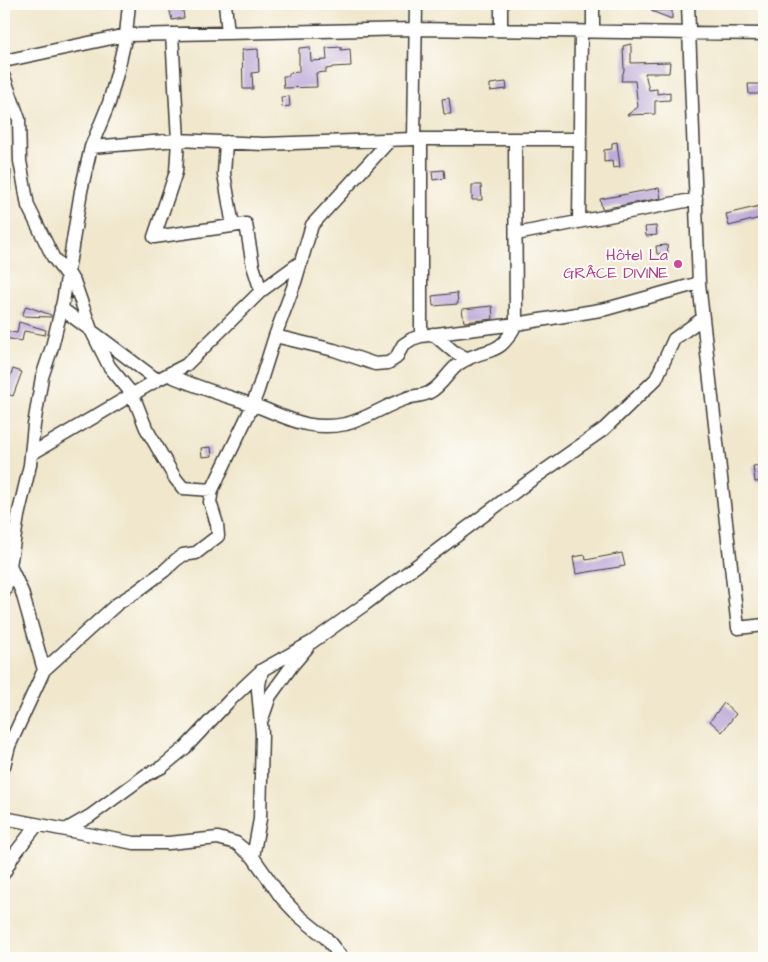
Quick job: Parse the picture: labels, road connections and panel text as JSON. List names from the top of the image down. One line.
{"places":["Hôtel La GRÂCE DIVINE"]}
